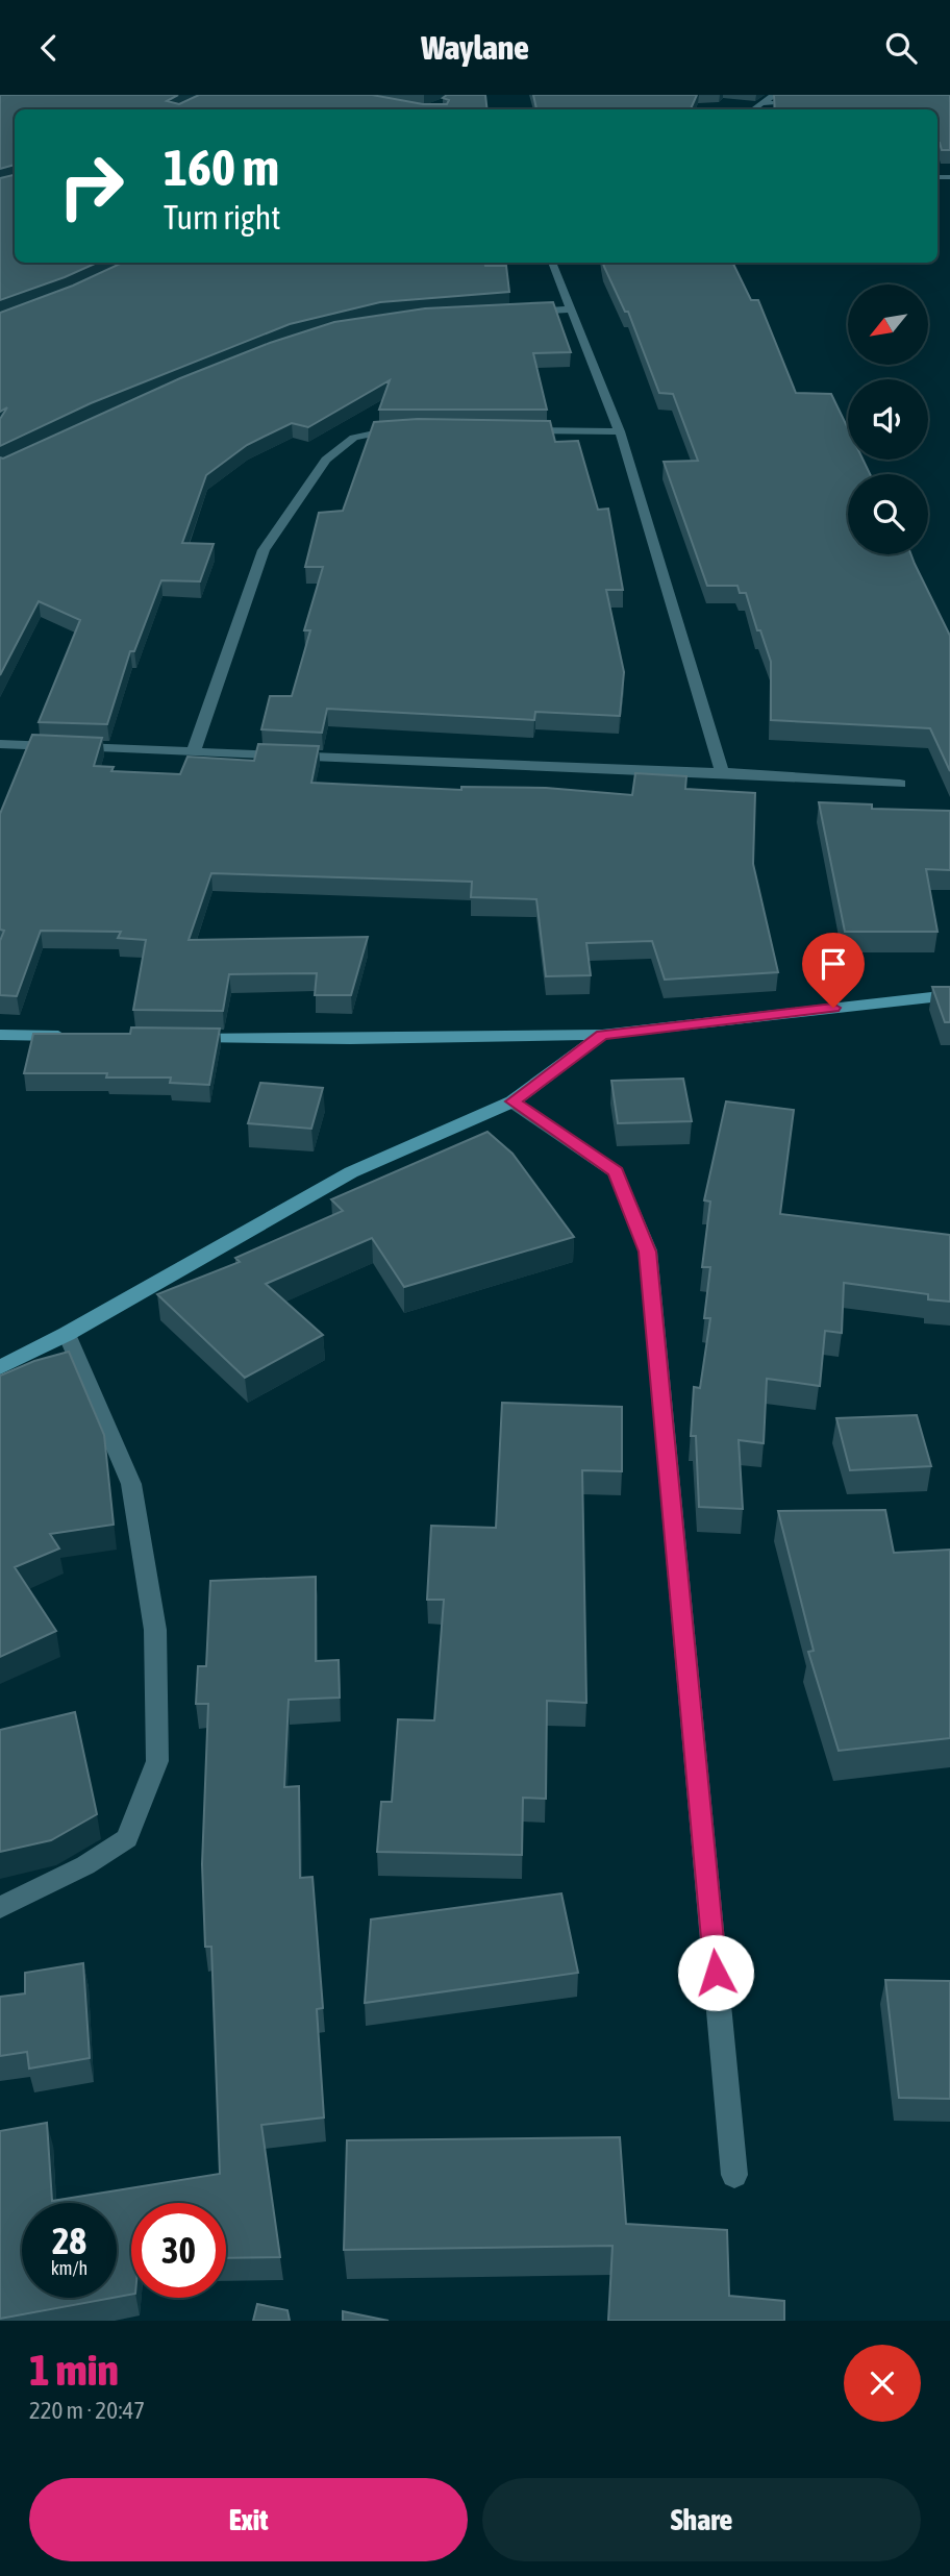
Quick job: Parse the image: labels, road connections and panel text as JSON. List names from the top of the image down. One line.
{"north":"bottom left","page":{"header":"Waylane","turn":["160 m","Turn right"],"speed":"28 km/h","limit":"30","heading":["1 min","220 m · 20:47"],"buttons":["Exit","Share"]}}
